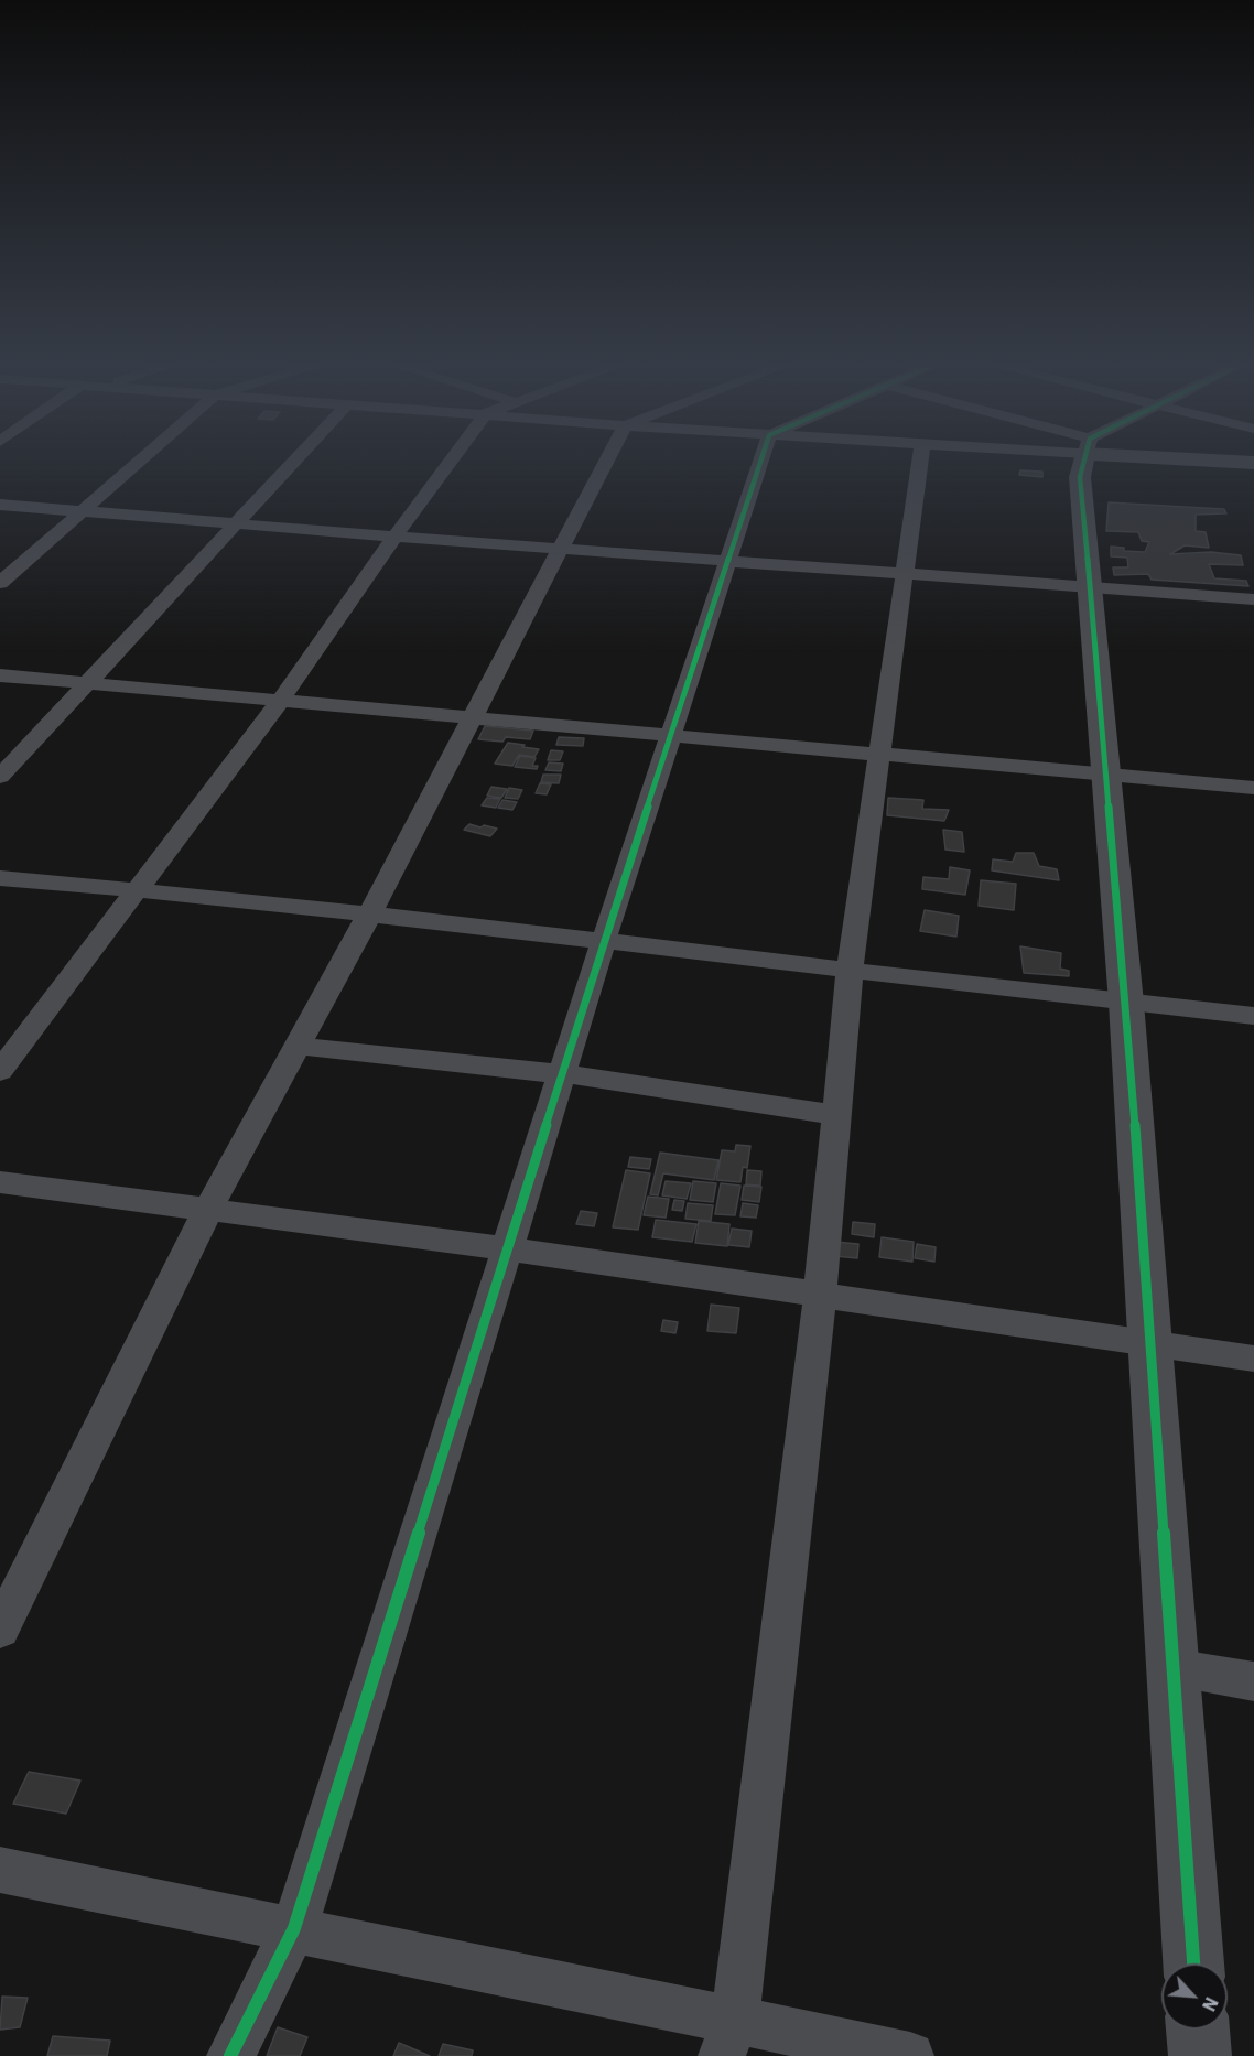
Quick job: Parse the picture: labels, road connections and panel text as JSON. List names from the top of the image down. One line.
{"north":"bottom right"}
